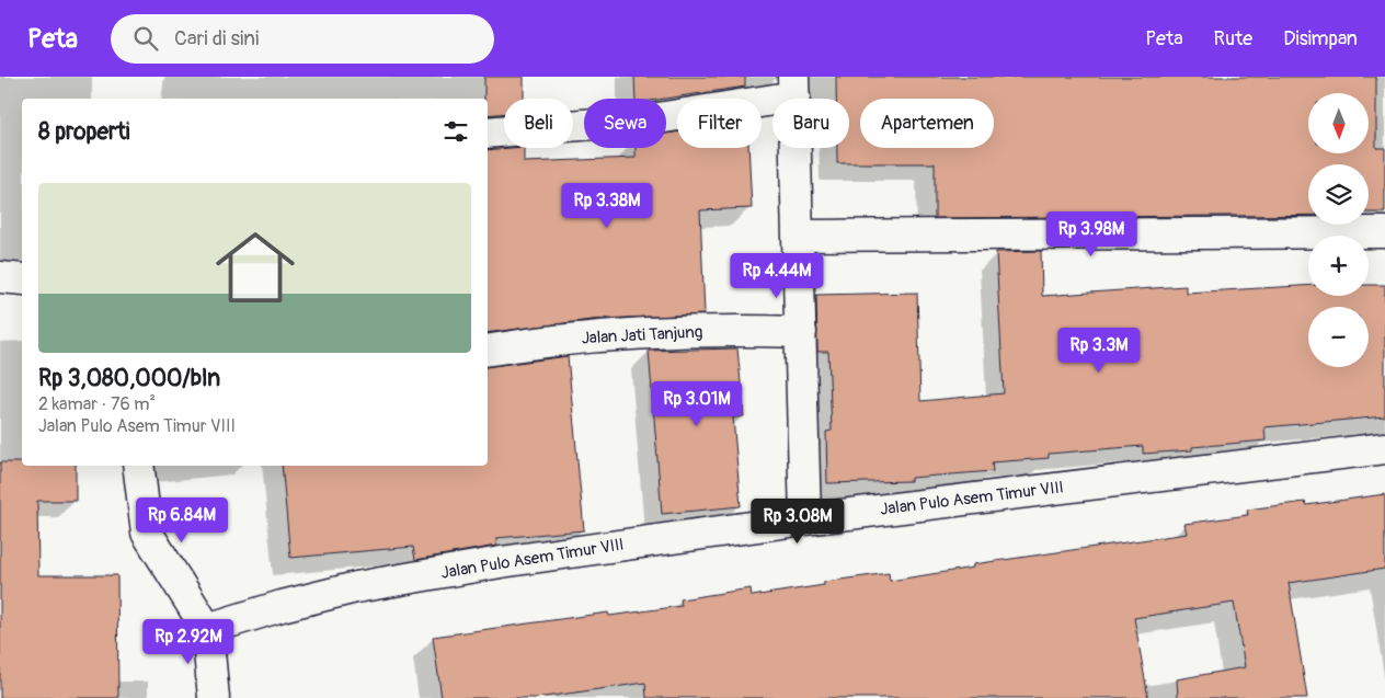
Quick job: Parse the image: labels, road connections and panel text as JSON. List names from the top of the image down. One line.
{"streets":{"street":["Jalan Jati Tanjung","Jalan Pulo Asem Timur VIII"]},"north":"bottom","page":{"header":"Peta","search":"Cari di sini","nav":["Peta","Rute","Disimpan"],"map_buttons":["+","−"],"chip":["Beli","Sewa","Filter","Baru","Apartemen"],"heading":"8 properti","list":[{"name":"Rp 3,080,000/bln","note":"2 kamar · 76 m² · Jalan Pulo Asem Timur VIII"}],"price":["Rp 3.38M","Rp 3.98M","Rp 4.44M","Rp 3.3M","Rp 3.01M","Rp 6.84M","Rp 3.08M","Rp 2.92M"]}}
